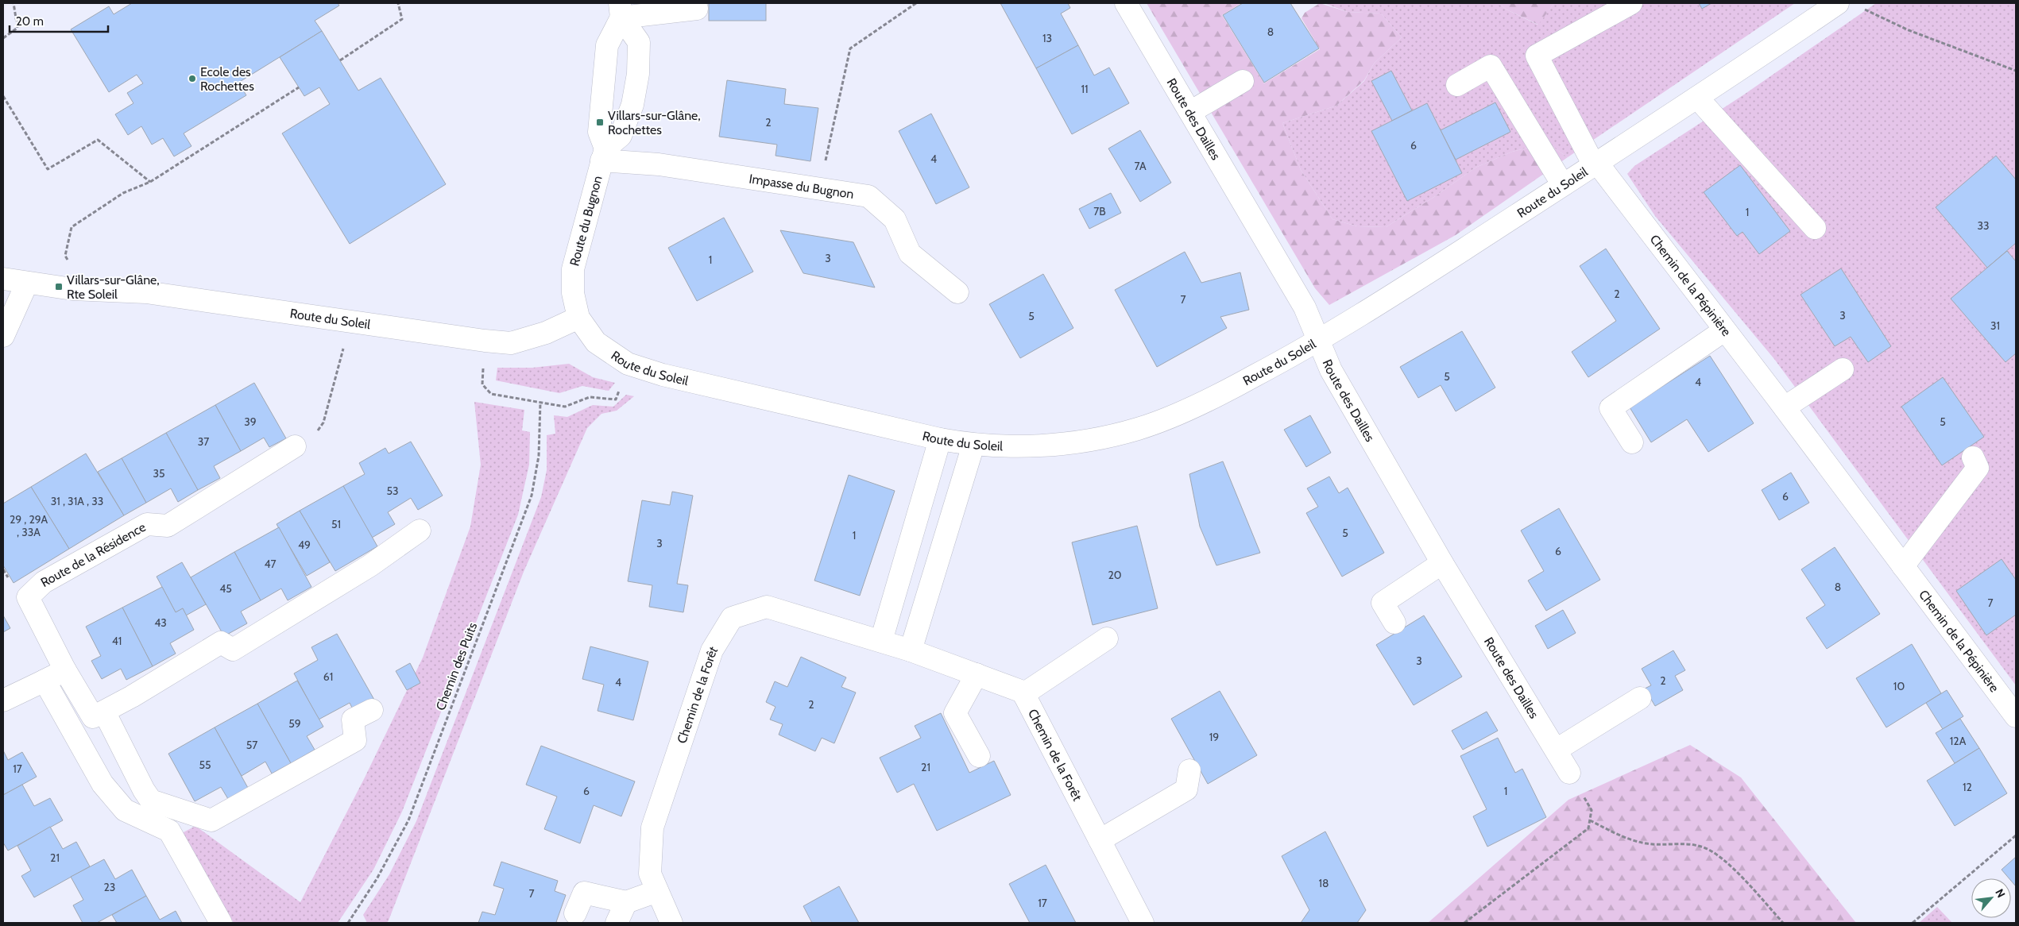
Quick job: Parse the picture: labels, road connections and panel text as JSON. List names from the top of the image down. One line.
{"streets":{"street":["Route des Dailles","Impasse du Bugnon","Route du Soleil","Route du Bugnon","Chemin de la Pépinière","Route de la Résidence","Chemin de la Forêt"],"path":["Chemin des Puits"]},"crossings":[["Route des Dailles","Route du Soleil"],["Impasse du Bugnon","Route du Bugnon"],["Route du Soleil","Route du Bugnon"],["Route du Soleil","Chemin de la Pépinière"]],"places":{"other":["Ecole des Rochettes"],"transit":["Villars-sur-Glâne, Rochettes","Villars-sur-Glâne, Rte Soleil"]},"house_numbers":["8","13","11","2","6","4","7A","7B","1","33","3","1","2","7","3","5","31","5","4","39","5","37","35","53","6","31 , 31A , 33","29 , 29A , 33A","51","5","1","3","49","6","47","20","8","45","7","43","41","3","61","2","4","10","2","59","19","12A","57","55","21","17","12","6","1","21","18","23","7","17"],"scale_bar":"20 m","north":"top right"}
